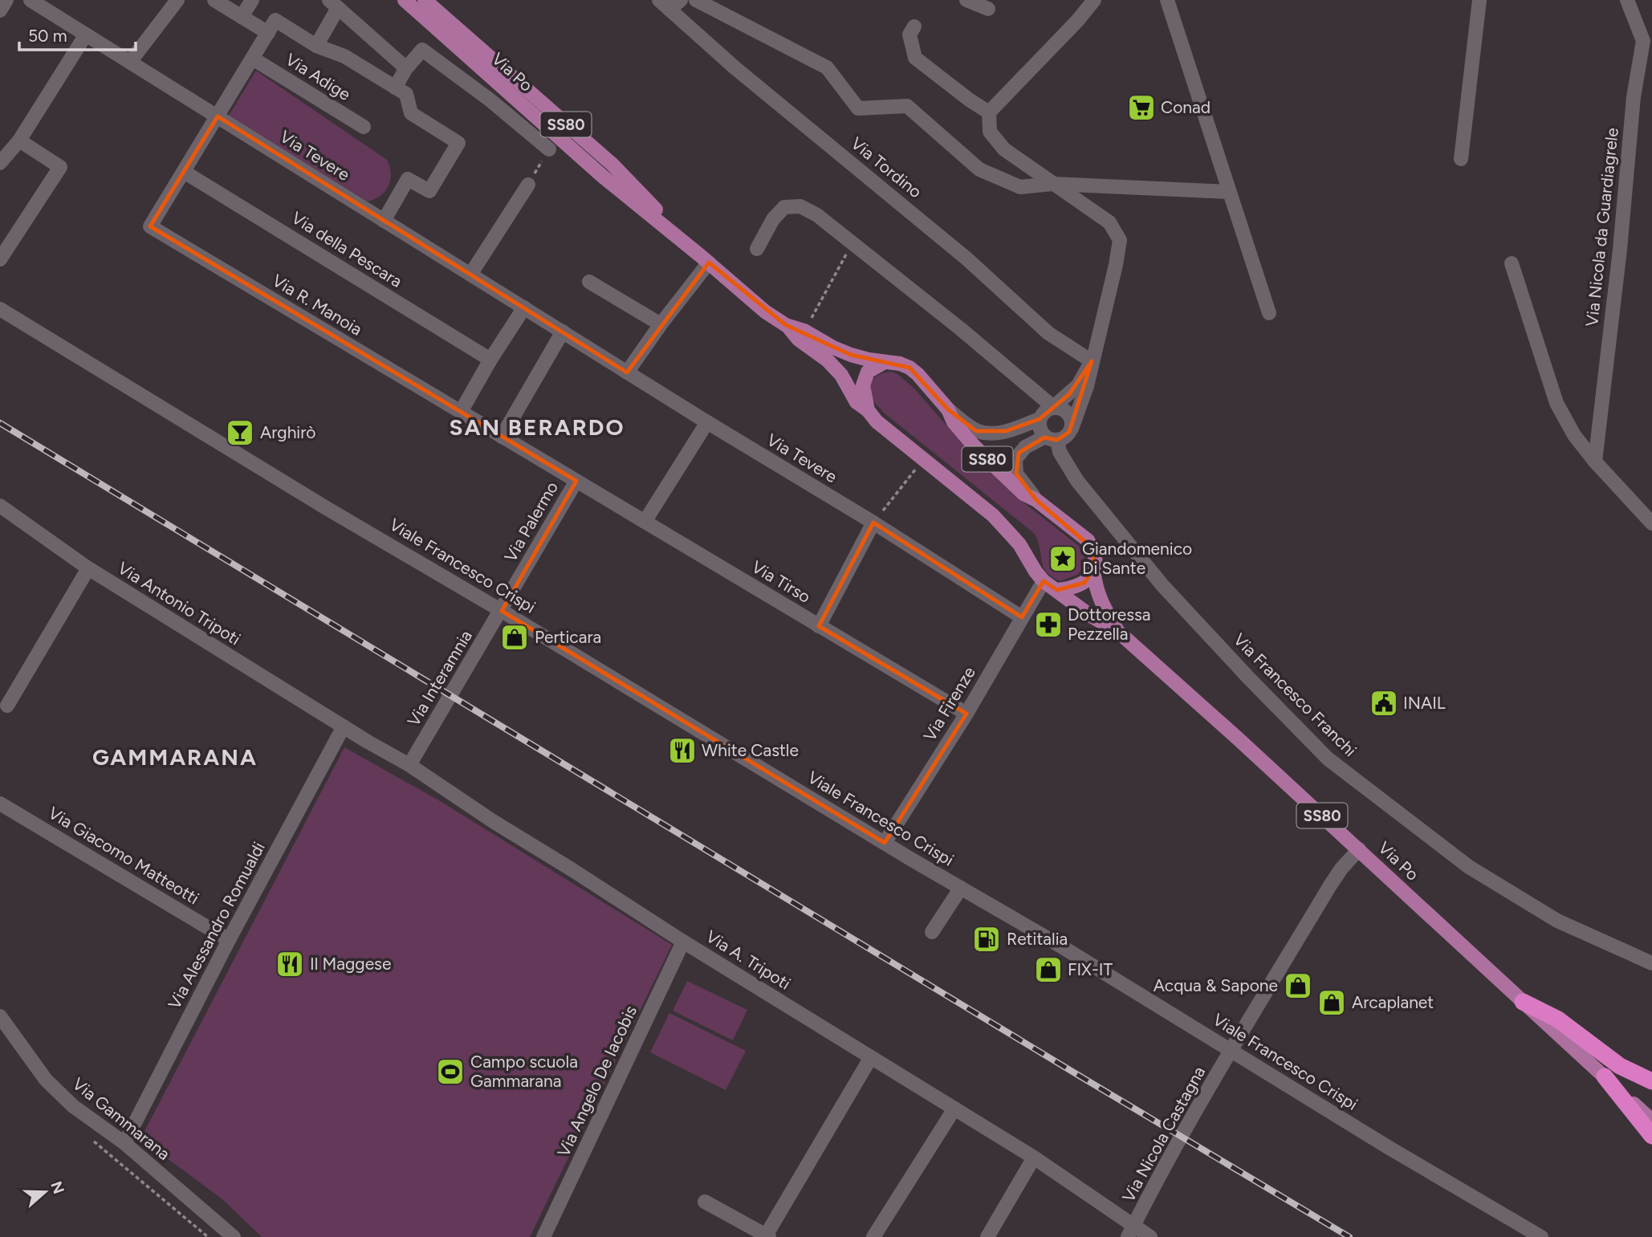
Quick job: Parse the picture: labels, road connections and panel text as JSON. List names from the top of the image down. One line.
{"streets":{"main road":["Via Po","SS80"],"street":["Via Adige","Via Tevere","Via Tordino","Via Nicola da Guardiagrele","Via della Pescara","Via R. Manoia","Via Palermo","Viale Francesco Crispi","Via Tirso","Via Antonio Tripoti","Via Interamnia","Via Francesco Franchi","Via Firenze","Via Giacomo Matteotti","Via Alessandro Romualdi","Via A. Tripoti","Via Angelo De Iacobis","Via Gammarana","Via Nicola Castagna"]},"crossings":[["Via Po","SS80"],["Via Po","Via Nicola Castagna"],["Via Adige","Via R. Manoia"],["SS80","Via Firenze"],["Via Tevere","Via R. Manoia"],["Via Tevere","Via Firenze"],["Via della Pescara","Via R. Manoia"],["Via R. Manoia","Via Palermo"],["Via R. Manoia","Via Tirso"],["Via Palermo","Viale Francesco Crispi"],["Via Palermo","Via Tirso"],["Via Palermo","Via Interamnia"],["Viale Francesco Crispi","Via Interamnia"],["Viale Francesco Crispi","Via Firenze"],["Viale Francesco Crispi","Via Nicola Castagna"],["Via Tirso","Via Firenze"],["Via Antonio Tripoti","Via Alessandro Romualdi"],["Via Antonio Tripoti","Via A. Tripoti"],["Via Interamnia","Via A. Tripoti"],["Via Giacomo Matteotti","Via Alessandro Romualdi"],["Via Alessandro Romualdi","Via A. Tripoti"],["Via Alessandro Romualdi","Via Gammarana"],["Via A. Tripoti","Via Angelo De Iacobis"],["Via A. Tripoti","Via Nicola Castagna"]],"districts":["SAN BERARDO","GAMMARANA"],"places":{"supermarket":["Conad"],"bar":["Arghirò"],"place":["Giandomenico Di Sante"],"pharmacy":["Dottoressa Pezzella"],"shop":["Perticara","FIX-IT","Acqua & Sapone","Arcaplanet"],"public building":["INAIL"],"restaurant":["White Castle","Il Maggese"],"fuel station":["Retitalia"],"sports":["Campo scuola Gammarana"]},"scale_bar":"50 m","north":"right"}
